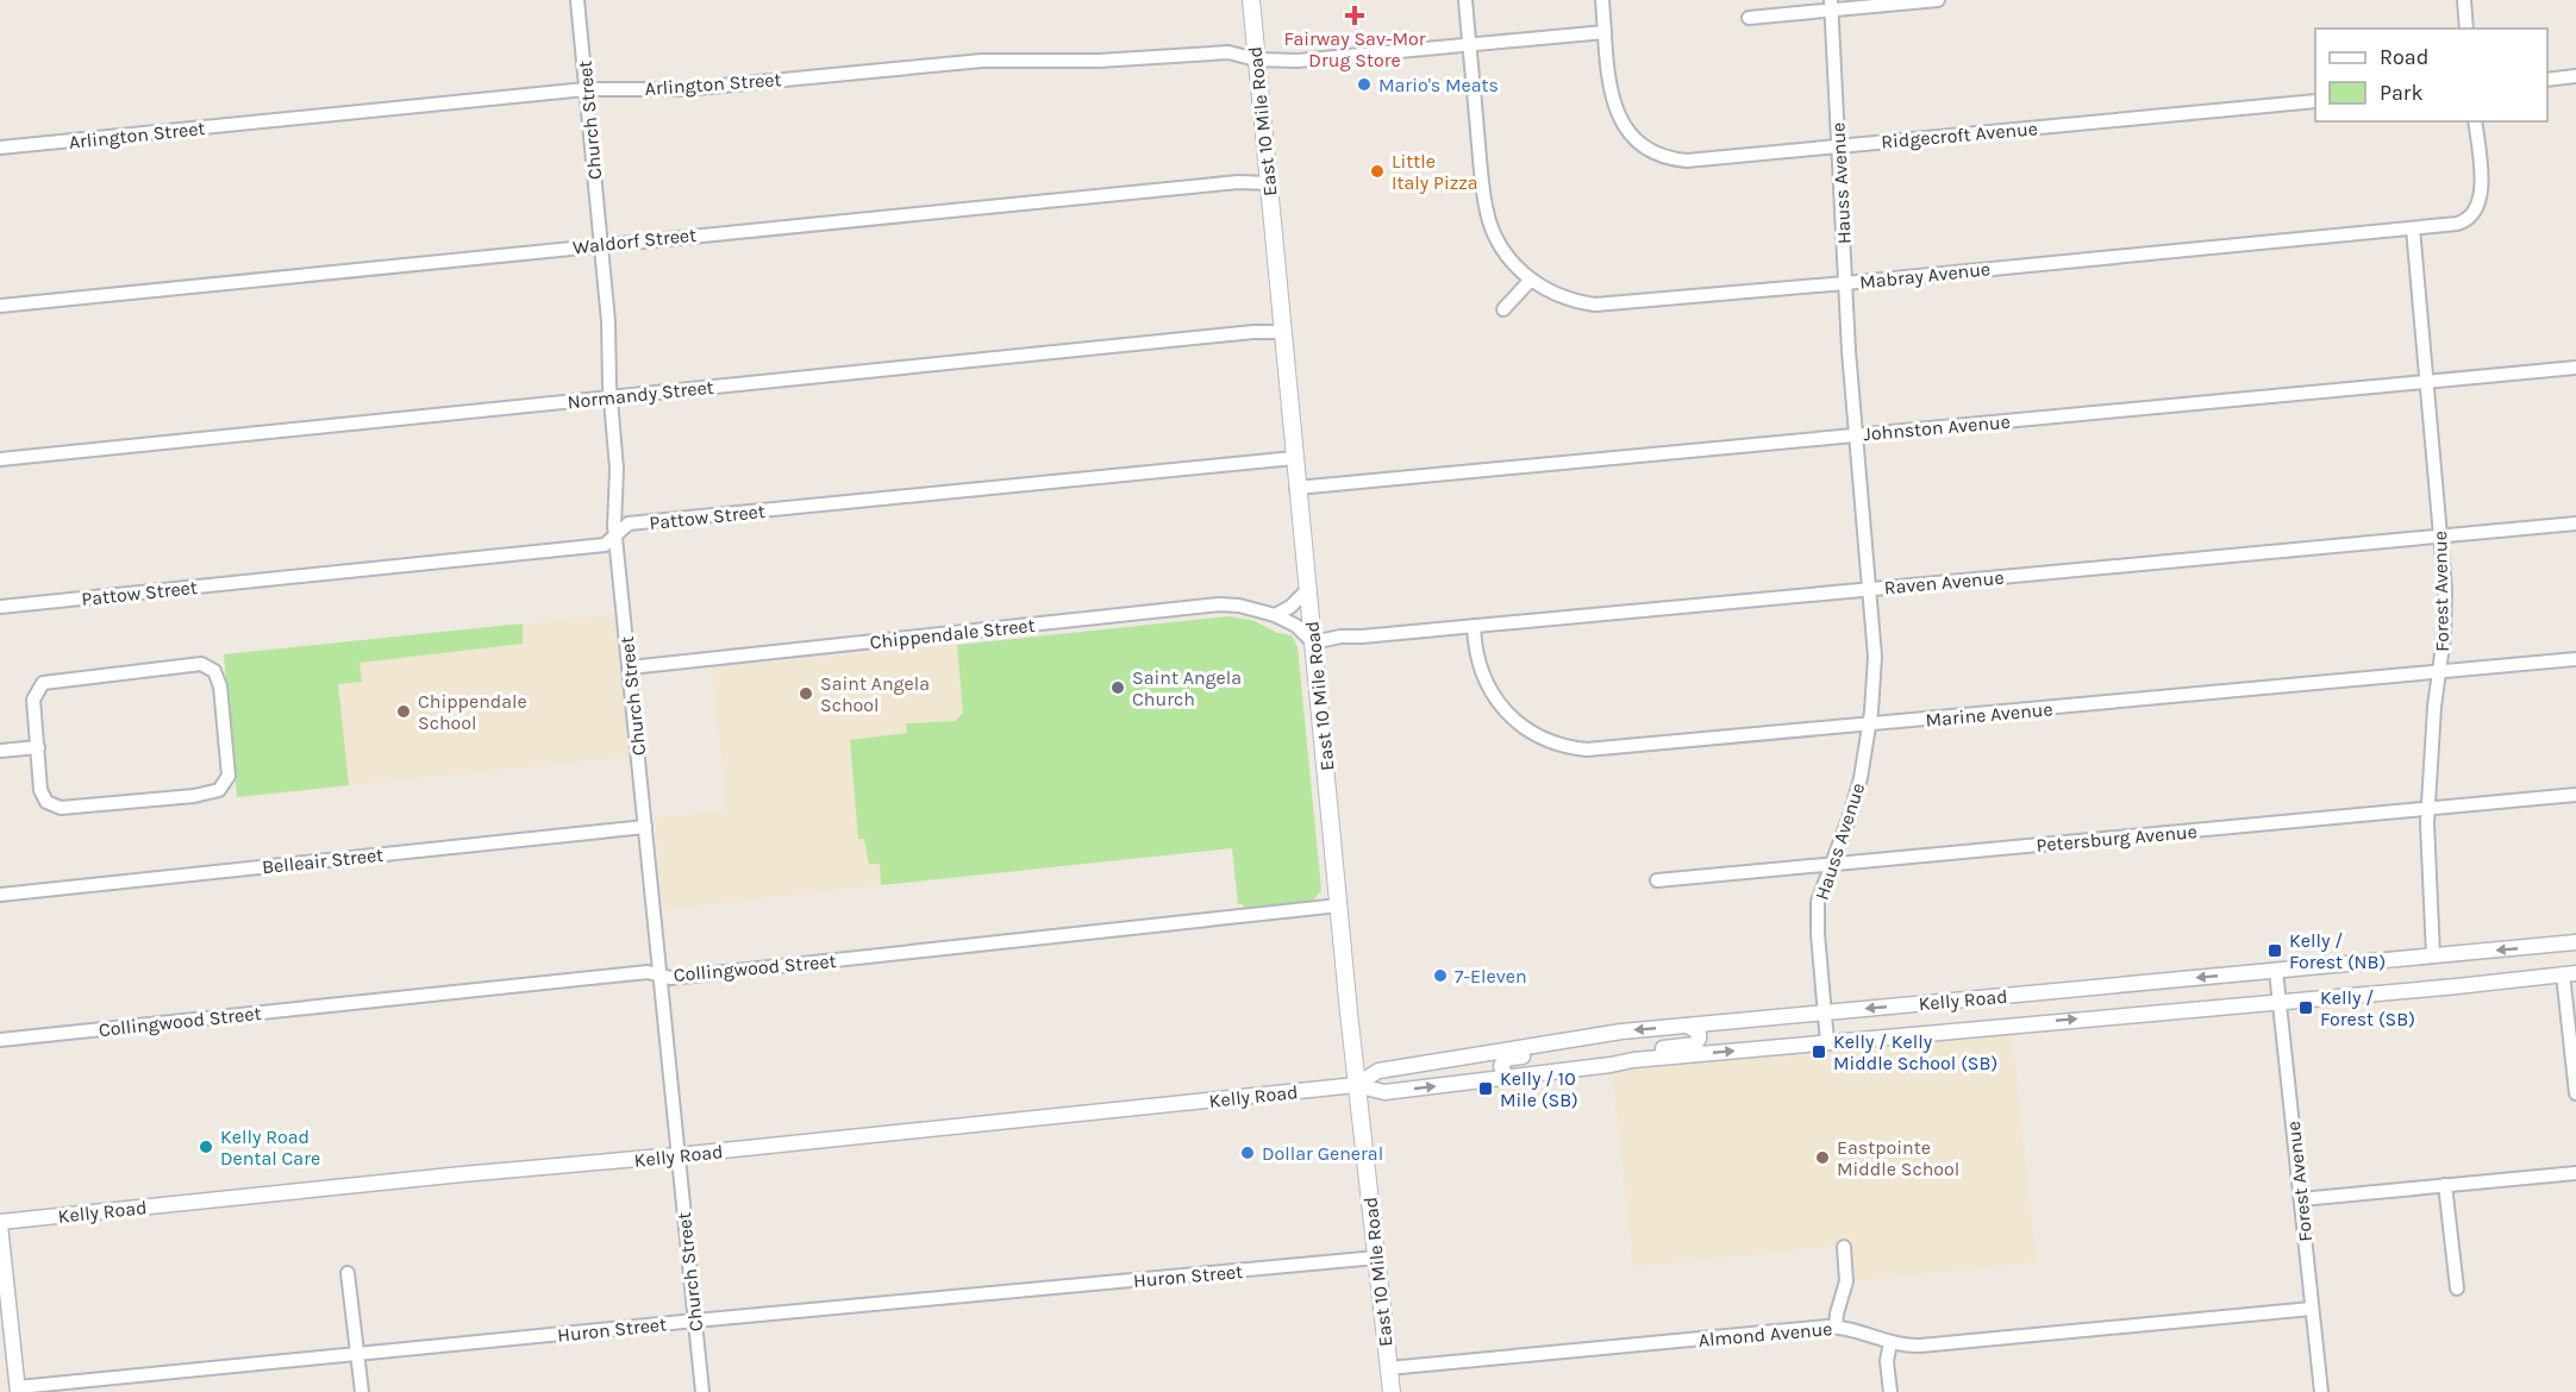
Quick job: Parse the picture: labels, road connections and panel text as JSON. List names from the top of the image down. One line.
{"streets":{"main road":["East 10 Mile Road"],"street":["Arlington Street","Church Street","Ridgecroft Avenue","Hauss Avenue","Waldorf Street","Mabray Avenue","Normandy Street","Johnston Avenue","Pattow Street","Raven Avenue","Forest Avenue","Chippendale Street","Marine Avenue","Petersburg Avenue","Belleair Street","Collingwood Street","Kelly Road","Huron Street","Almond Avenue"]},"crossings":[["Arlington Street","Church Street"],["Arlington Street","East 10 Mile Road"],["Arlington Street","Ridgecroft Avenue"],["Arlington Street","Mabray Avenue"],["Church Street","Waldorf Street"],["Church Street","Normandy Street"],["Church Street","Pattow Street"],["Church Street","Chippendale Street"],["Church Street","Belleair Street"],["Church Street","Collingwood Street"],["Church Street","Kelly Road"],["Church Street","Huron Street"],["East 10 Mile Road","Waldorf Street"],["East 10 Mile Road","Normandy Street"],["East 10 Mile Road","Johnston Avenue"],["East 10 Mile Road","Pattow Street"],["East 10 Mile Road","Raven Avenue"],["East 10 Mile Road","Chippendale Street"],["East 10 Mile Road","Collingwood Street"],["East 10 Mile Road","Kelly Road"],["East 10 Mile Road","Huron Street"],["East 10 Mile Road","Almond Avenue"],["Ridgecroft Avenue","Hauss Avenue"],["Hauss Avenue","Mabray Avenue"],["Hauss Avenue","Johnston Avenue"],["Hauss Avenue","Raven Avenue"],["Hauss Avenue","Marine Avenue"],["Hauss Avenue","Petersburg Avenue"],["Hauss Avenue","Kelly Road"],["Mabray Avenue","Forest Avenue"],["Johnston Avenue","Forest Avenue"],["Raven Avenue","Forest Avenue"],["Raven Avenue","Chippendale Street"],["Raven Avenue","Marine Avenue"],["Forest Avenue","Marine Avenue"],["Forest Avenue","Petersburg Avenue"],["Forest Avenue","Kelly Road"],["Forest Avenue","Almond Avenue"]],"places":{"health":["Fairway Sav-Mor Drug Store"],"other":["Mario's Meats","Little Italy Pizza","Saint Angela Church","Saint Angela School","Chippendale School","7-Eleven","Kelly Road Dental Care","Dollar General","Eastpointe Middle School"],"transit":["Kelly / Forest (NB)","Kelly / Forest (SB)","Kelly / Kelly Middle School (SB)","Kelly / 10 Mile (SB)"]},"legend":["Road","Park"]}
